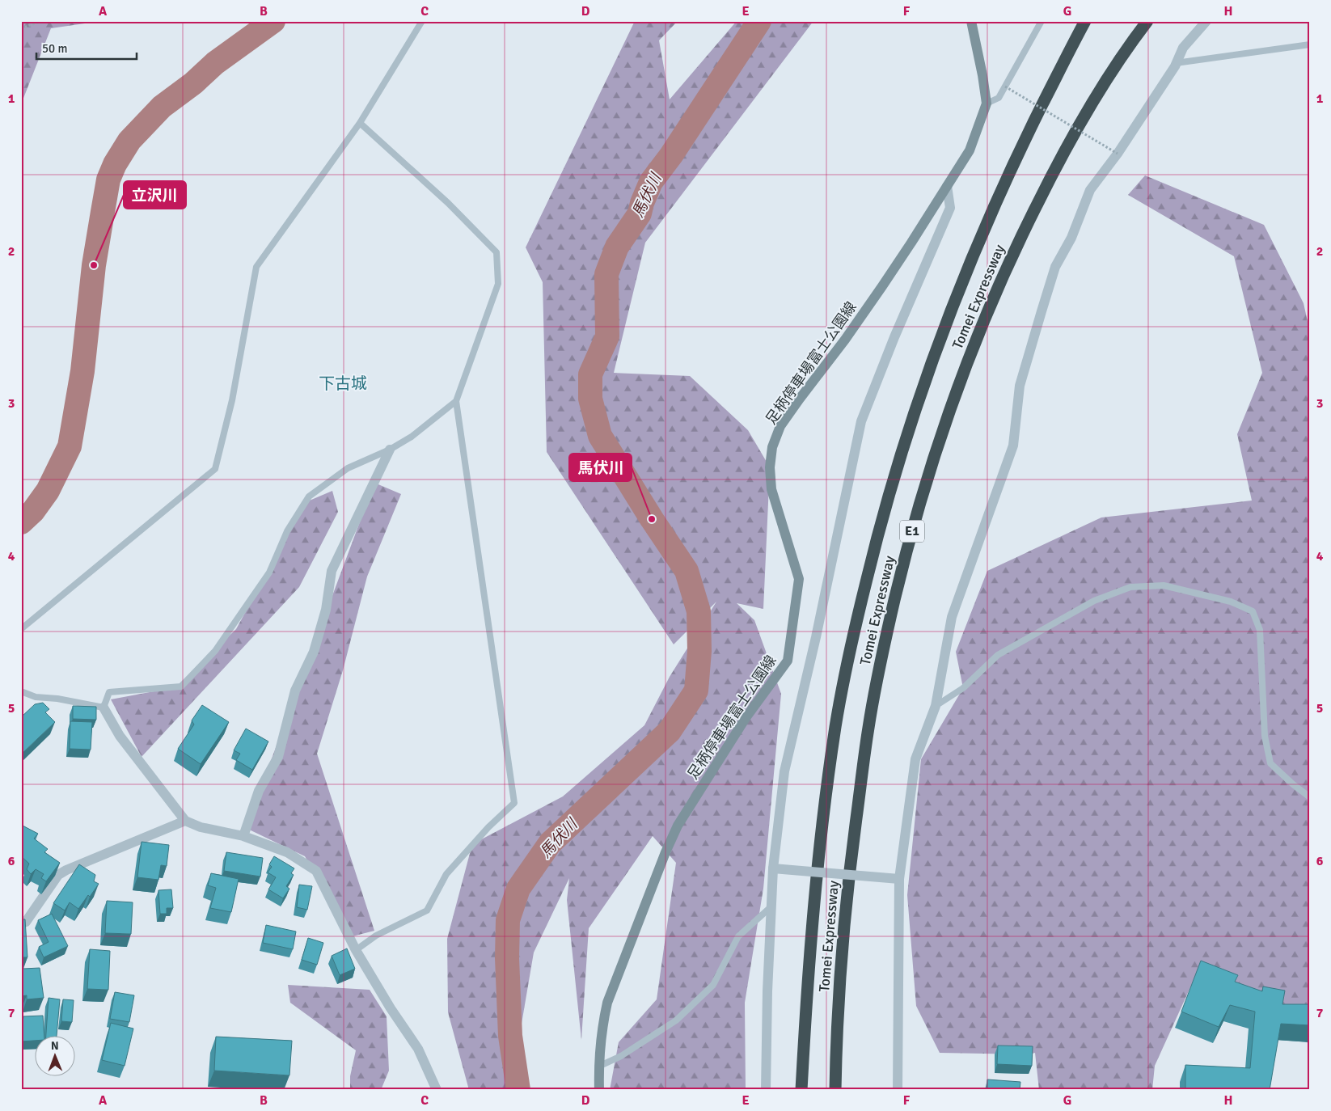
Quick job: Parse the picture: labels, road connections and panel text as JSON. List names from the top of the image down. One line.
{"streets":{"highway":["Tomei Expressway","E1"],"main road":["足柄停車場富士公園線"]},"districts":["下古城"],"water":["馬伏川"],"places":["立沢川","馬伏川"],"scale_bar":"50 m","north":"top","grid":{"columns":["A","B","C","D","E","F","G","H"],"rows":["1","2","3","4","5","6","7"]}}
